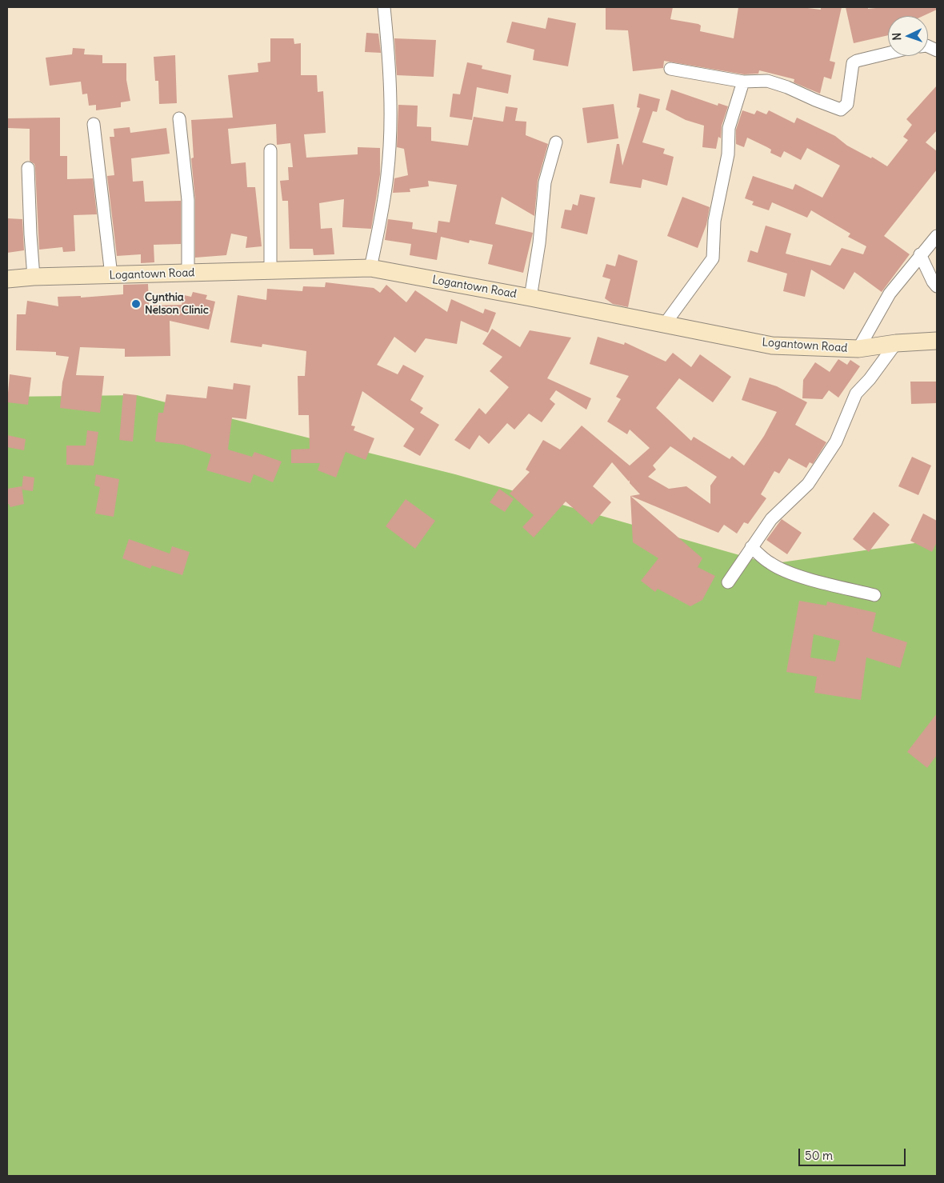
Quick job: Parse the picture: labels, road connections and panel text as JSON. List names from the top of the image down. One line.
{"streets":{"street":["Logantown Road"]},"places":["Cynthia Nelson Clinic"],"scale_bar":"50 m","north":"left"}
